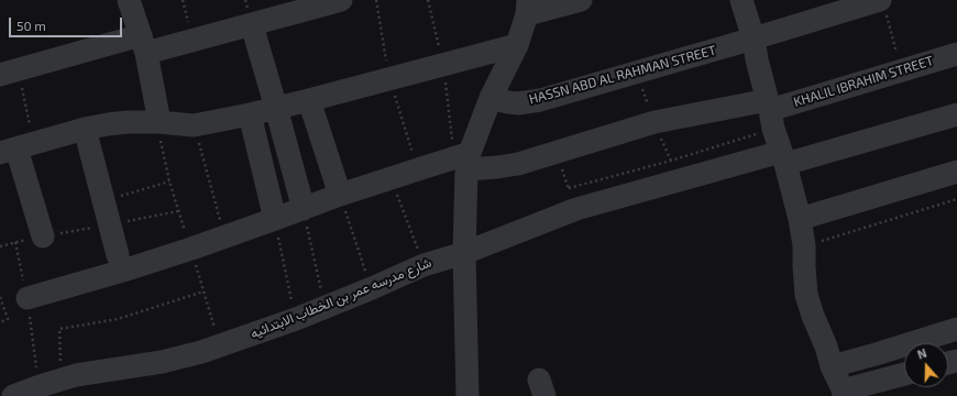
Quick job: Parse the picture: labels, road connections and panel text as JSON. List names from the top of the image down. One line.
{"streets":{"street":["HASSN ABD AL RAHMAN STREET","KHALIL IBRAHIM STREET","شارع مدرسه عمر بن الخطاب الابتدائيه"]},"scale_bar":"50 m","north":"top"}
